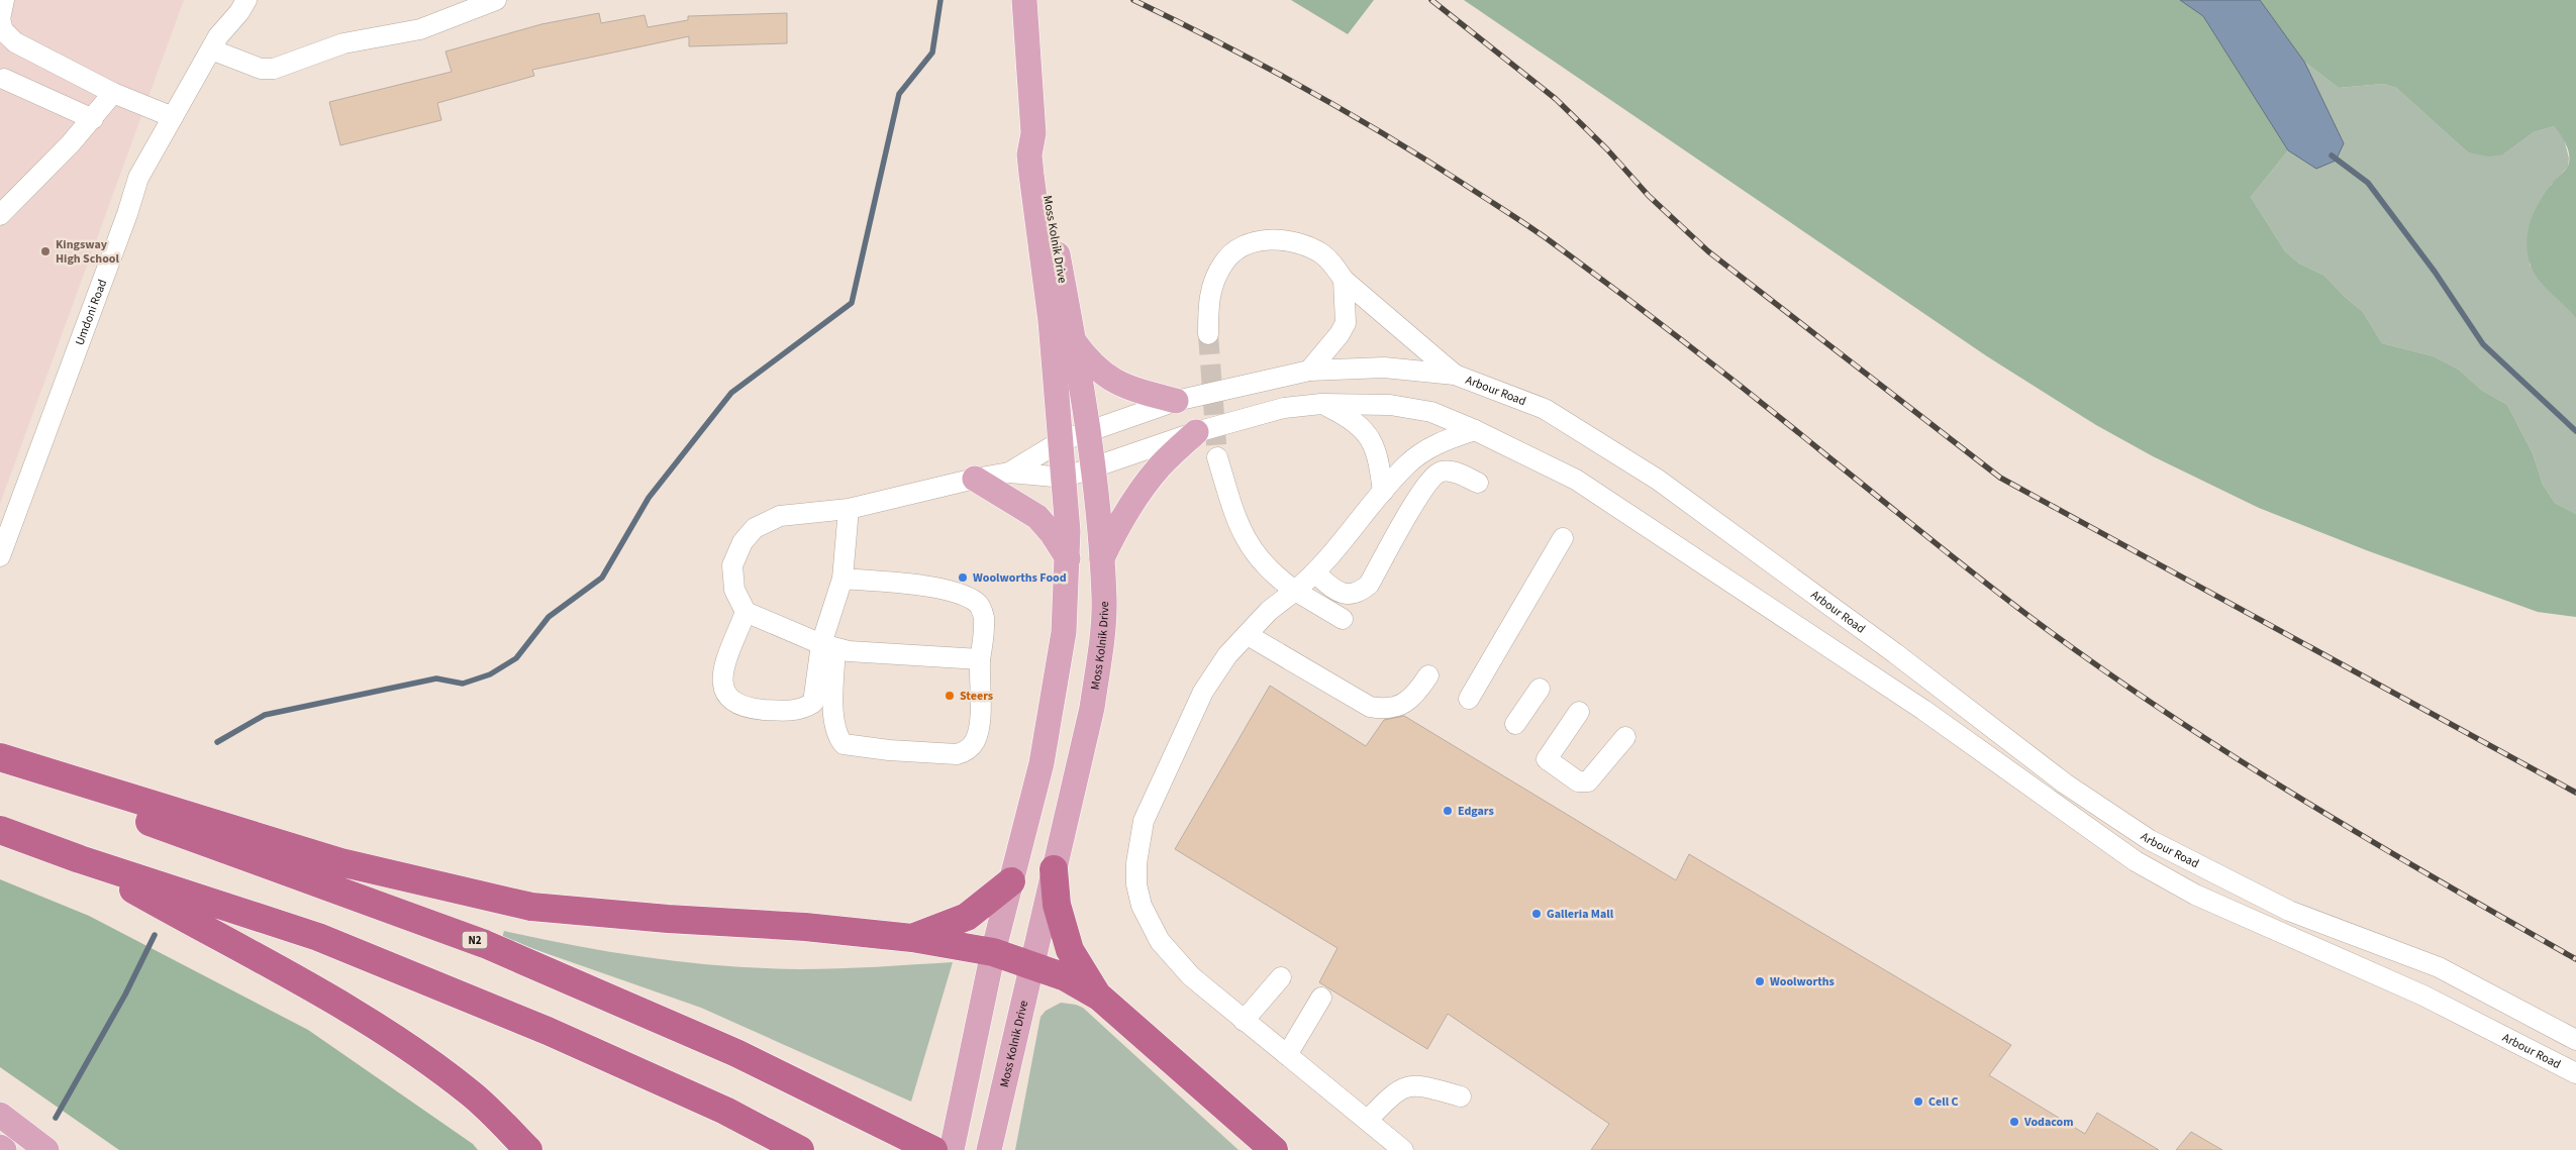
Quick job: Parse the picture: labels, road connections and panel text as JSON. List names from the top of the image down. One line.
{"streets":{"highway":["N2"],"main road":["Moss Kolnik Drive"],"street":["Umdoni Road","Arbour Road"]},"crossings":[["Moss Kolnik Drive","Arbour Road"]],"places":["Kingsway High School","Woolworths Food","Steers","Edgars","Galleria Mall","Woolworths","Cell C","Vodacom"]}
